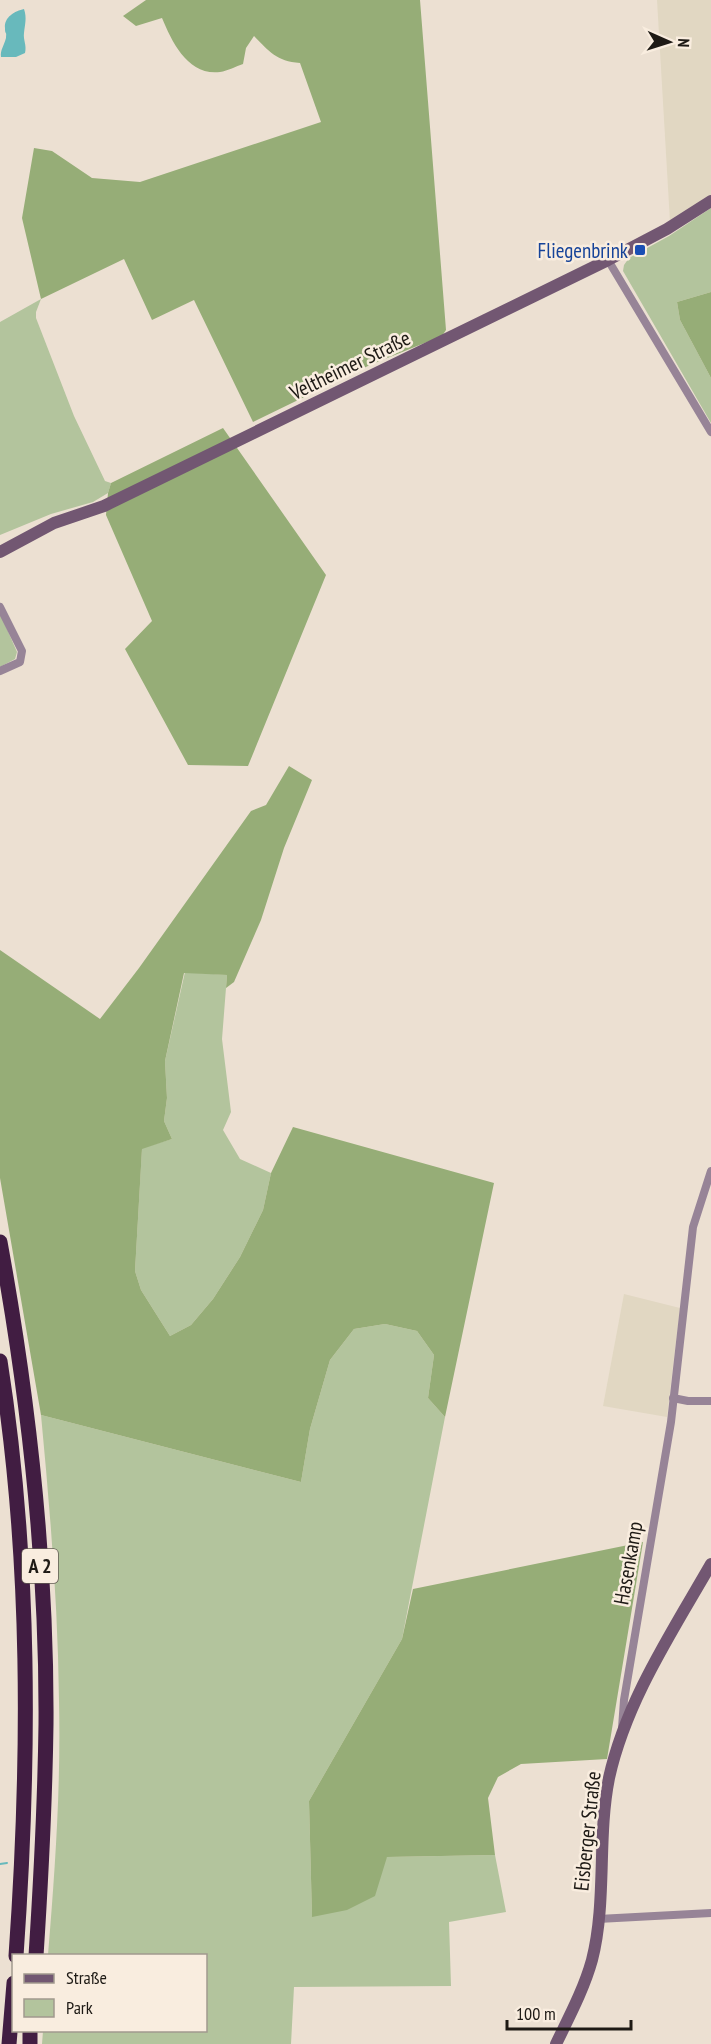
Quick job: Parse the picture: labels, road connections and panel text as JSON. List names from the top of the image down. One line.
{"streets":{"highway":["A 2"],"main road":["Veltheimer Straße","Eisberger Straße"],"street":["Hasenkamp"]},"crossings":[["Hasenkamp","Eisberger Straße"]],"places":{"transit":["Fliegenbrink"]},"legend":["Straße","Park"],"scale_bar":"100 m","north":"right"}
